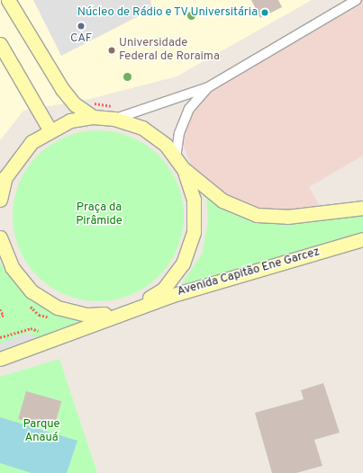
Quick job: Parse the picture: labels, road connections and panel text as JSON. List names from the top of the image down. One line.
{"streets":{"street":["Avenida Capitão Ene Garcez"]},"parks":["Praça da Pirâmide","Parque Anauá"],"places":["Núcleo de Rádio e TV Universitária","CAF","Universidade Federal de Roraima"]}
